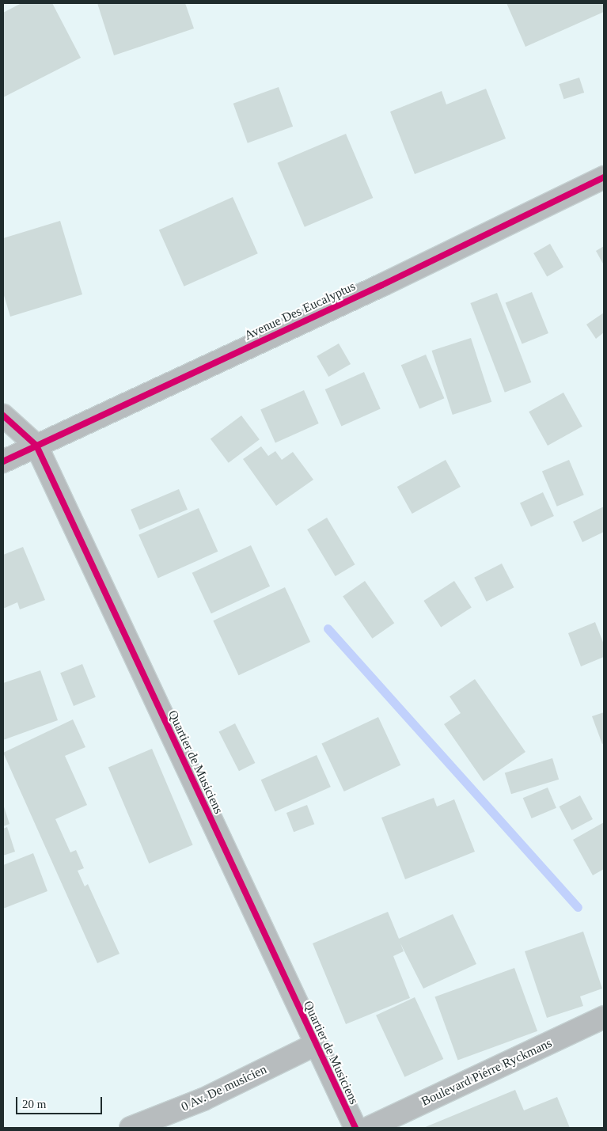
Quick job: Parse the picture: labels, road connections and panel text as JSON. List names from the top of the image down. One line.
{"streets":{"street":["Avenue Des Eucalyptus","Quartier de Musiciens","Boulevard Piérre Ryckmans","0 Av. De musicien"]},"crossings":[["Avenue Des Eucalyptus","Quartier de Musiciens"],["Quartier de Musiciens","0 Av. De musicien"]],"scale_bar":"20 m"}
